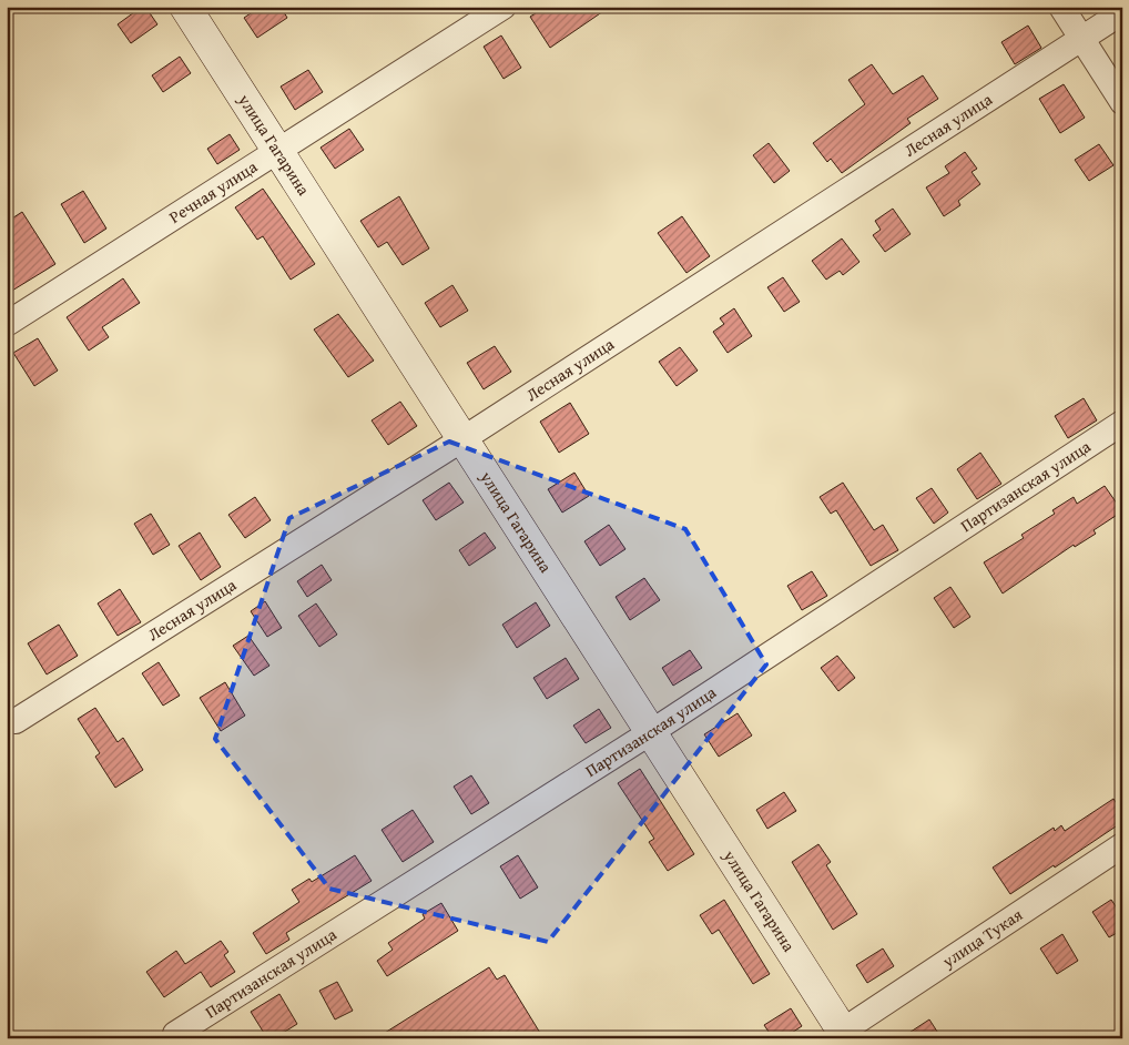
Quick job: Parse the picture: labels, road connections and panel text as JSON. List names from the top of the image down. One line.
{"streets":{"main road":["улица Гагарина"],"street":["Лесная улица","Речная улица","Партизанская улица","улица Тукая"]},"crossings":[["Лесная улица","улица Гагарина"],["улица Гагарина","Речная улица"],["улица Гагарина","Партизанская улица"],["улица Гагарина","улица Тукая"]]}
